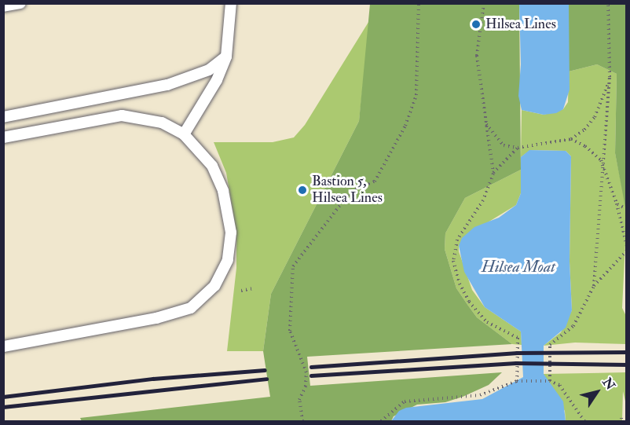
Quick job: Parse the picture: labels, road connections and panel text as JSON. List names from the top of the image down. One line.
{"water":["Hilsea Moat"],"places":["Hilsea Lines","Bastion 5, Hilsea Lines"],"north":"top right"}
